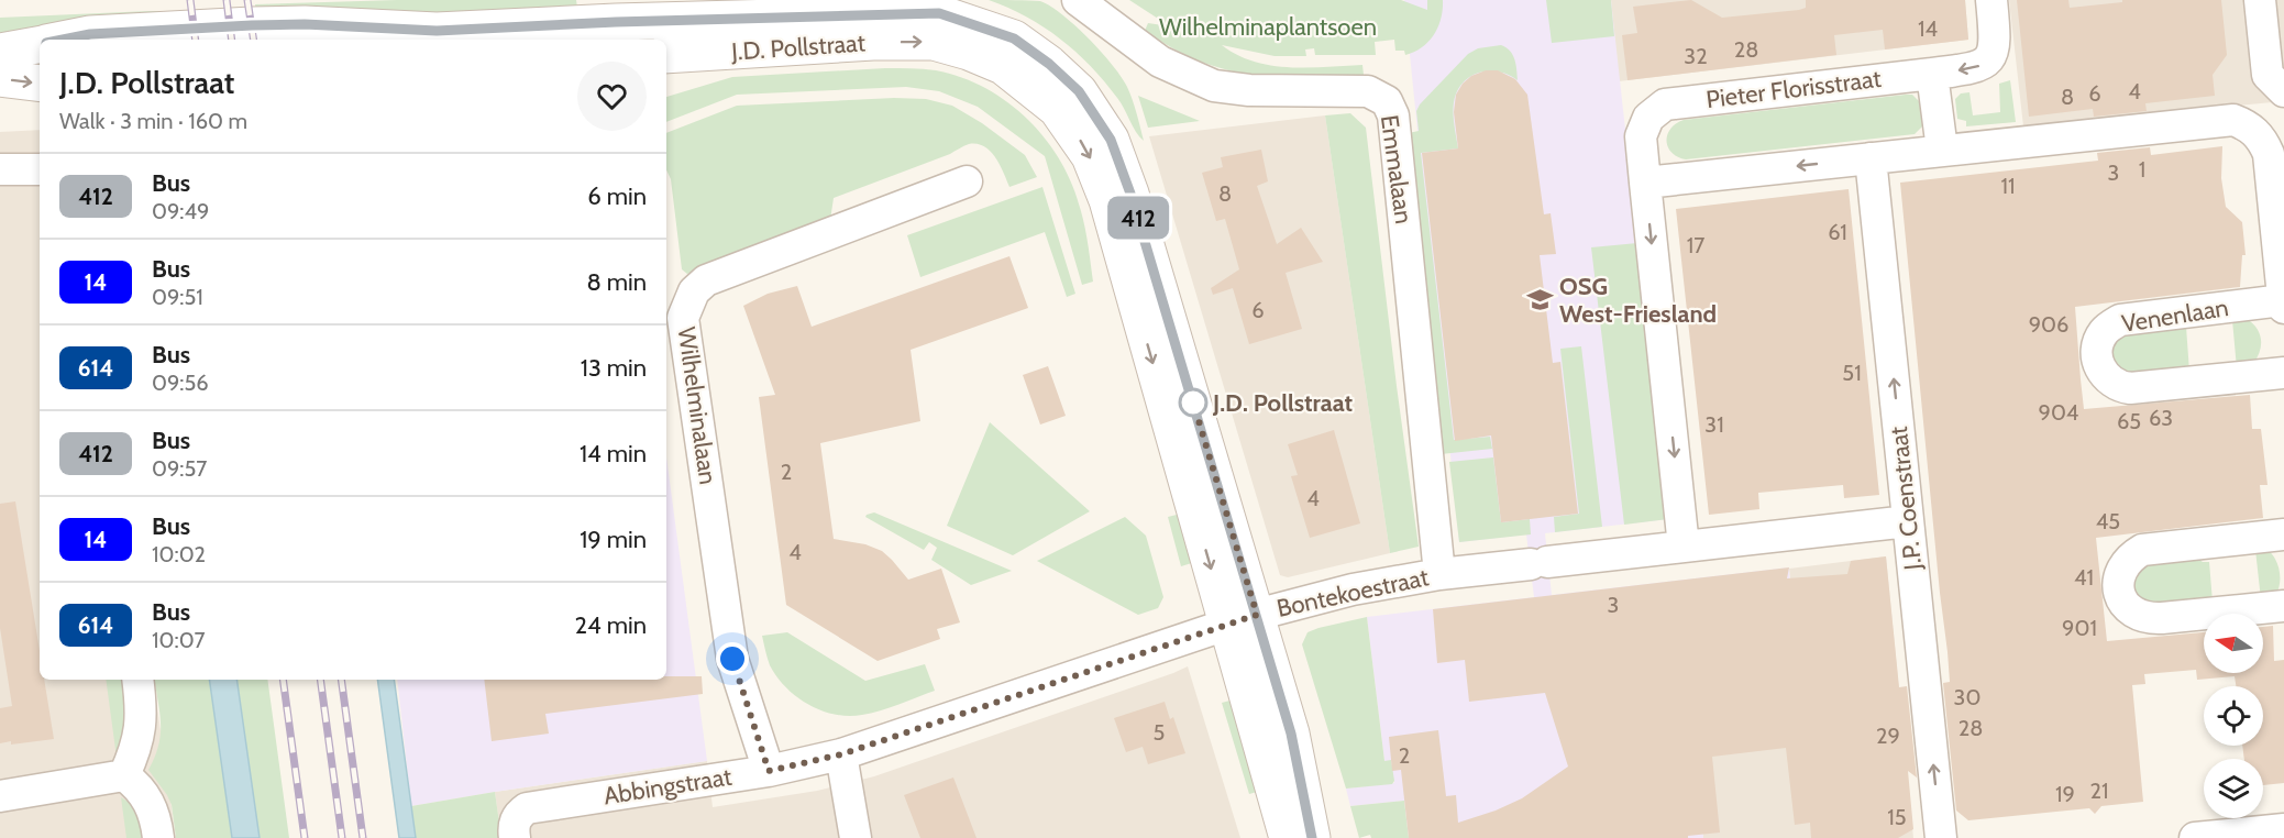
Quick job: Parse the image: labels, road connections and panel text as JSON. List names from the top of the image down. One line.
{"streets":{"street":["J.D. Pollstraat","Pieter Florisstraat","Emmalaan","Venenlaan","Wilhelminalaan","J.P. Coenstraat","Bontekoestraat","Abbingstraat"]},"crossings":[["J.D. Pollstraat","Bontekoestraat"],["Pieter Florisstraat","Bontekoestraat"],["Emmalaan","Bontekoestraat"],["Wilhelminalaan","Abbingstraat"],["J.P. Coenstraat","Bontekoestraat"],["Bontekoestraat","Abbingstraat"]],"one_way":["J.P. Coenstraat"],"parks":["Wilhelminaplantsoen"],"places":{"school or university":["OSG West-Friesland"],"other":["J.D. Pollstraat"]},"lines":["bus line 412"],"house_numbers":["14","28","32","4","6","8","1","3","11","8","61","17","6","906","51","904","63","65","31","2","4","45","4","41","3","901","30","28","5","29","2","21","19","15"],"north":"left","page":{"on_map":"412","heading":["J.D. Pollstraat","Walk · 3 min · 160 m"],"list":[{"mark":"412","name":"Bus","note":"09:49","value":"6 min"},{"mark":"14","name":"Bus","note":"09:51","value":"8 min"},{"mark":"614","name":"Bus","note":"09:56","value":"13 min"},{"mark":"412","name":"Bus","note":"09:57","value":"14 min"},{"mark":"14","name":"Bus","note":"10:02","value":"19 min"},{"mark":"614","name":"Bus","note":"10:07","value":"24 min"}]}}
